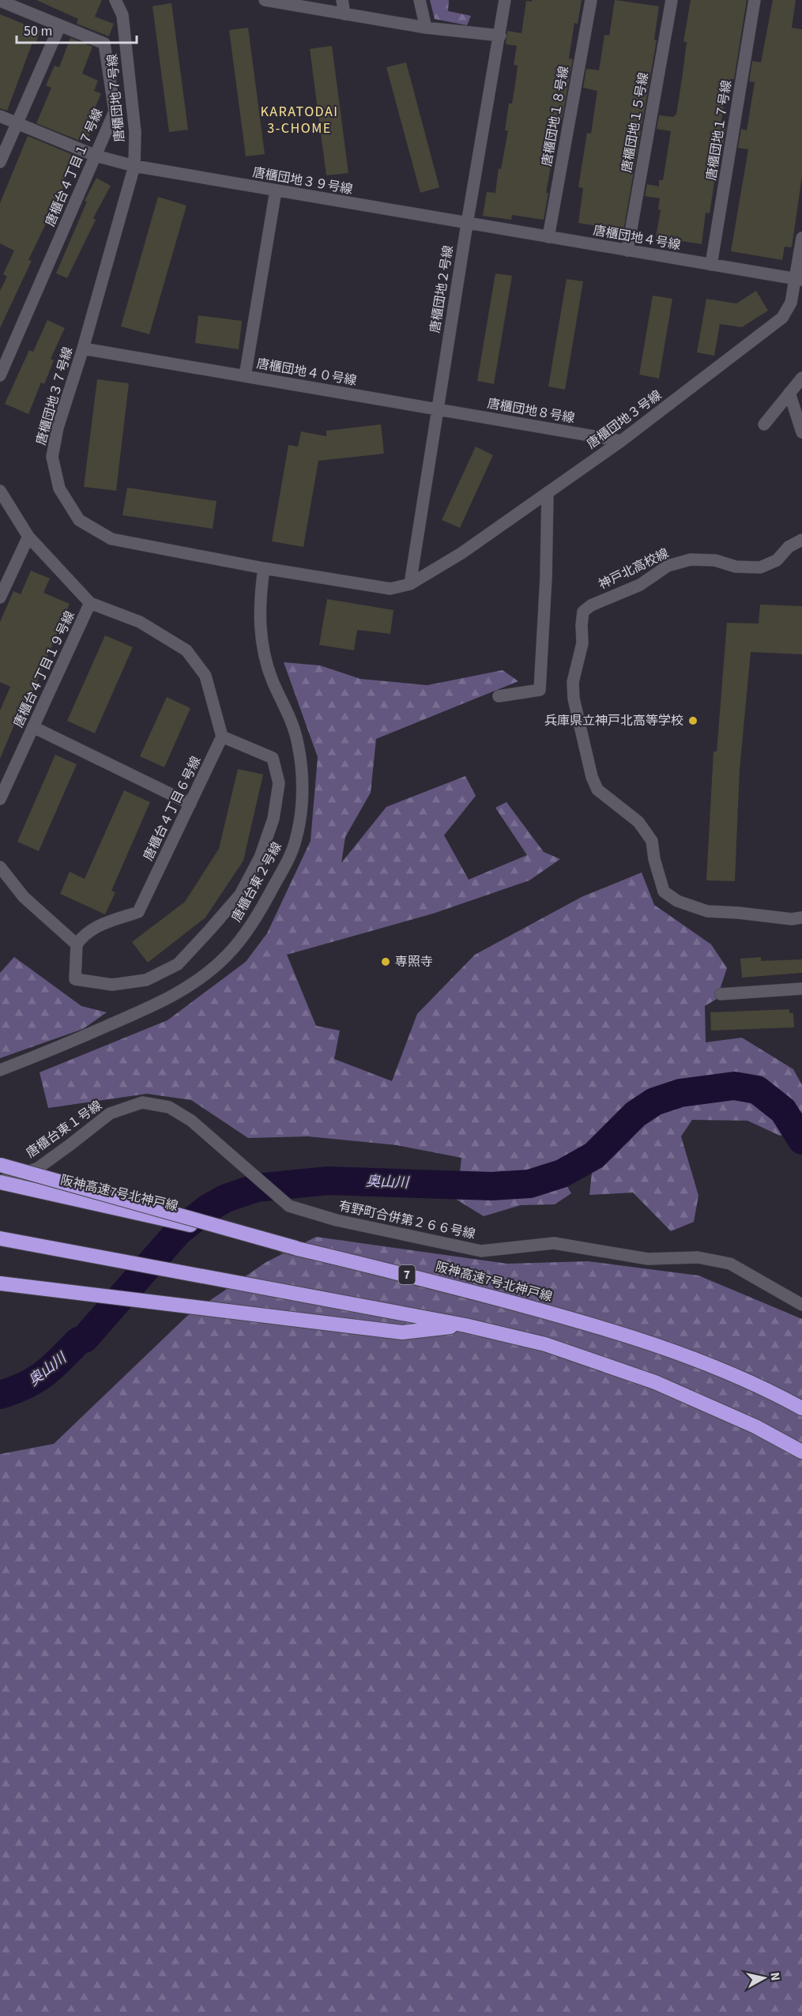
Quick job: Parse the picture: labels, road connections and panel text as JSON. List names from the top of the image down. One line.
{"streets":{"highway":["阪神高速7号北神戸線","7"],"street":["唐櫃団地７号線","唐櫃団地１８号線","唐櫃団地１５号線","唐櫃団地１７号線","唐櫃台４丁目１７号線","唐櫃団地３９号線","唐櫃団地４号線","唐櫃団地２号線","唐櫃団地４０号線","唐櫃団地３７号線","唐櫃団地８号線","唐櫃団地３号線","神戸北高校線","唐櫃台４丁目１９号線","唐櫃台４丁目６号線","唐櫃台東２号線","唐櫃台東１号線","有野町合併第２６６号線"]},"crossings":[["唐櫃団地７号線","唐櫃団地３９号線"],["唐櫃団地７号線","唐櫃団地３７号線"],["唐櫃団地１８号線","唐櫃団地４号線"],["唐櫃団地１５号線","唐櫃団地４号線"],["唐櫃団地１７号線","唐櫃団地４号線"],["唐櫃台４丁目１７号線","唐櫃団地３９号線"],["唐櫃団地３９号線","唐櫃団地４号線"],["唐櫃団地３９号線","唐櫃団地２号線"],["唐櫃団地３９号線","唐櫃団地４０号線"],["唐櫃団地３９号線","唐櫃団地３７号線"],["唐櫃団地４号線","唐櫃団地２号線"],["唐櫃団地４号線","唐櫃団地３号線"],["唐櫃団地２号線","唐櫃団地４０号線"],["唐櫃団地２号線","唐櫃団地３７号線"],["唐櫃団地２号線","唐櫃団地８号線"],["唐櫃団地２号線","唐櫃団地３号線"],["唐櫃団地４０号線","唐櫃団地８号線"],["唐櫃団地３７号線","唐櫃団地３号線"],["唐櫃団地３７号線","唐櫃台東２号線"],["唐櫃団地８号線","唐櫃団地３号線"],["唐櫃台東１号線","阪神高速7号北神戸線"],["唐櫃台東１号線","有野町合併第２６６号線"]],"districts":["KARATODAI 3-CHOME"],"water":["奥山川"],"places":["兵庫県立神戸北高等学校","専照寺"],"scale_bar":"50 m","north":"right"}
